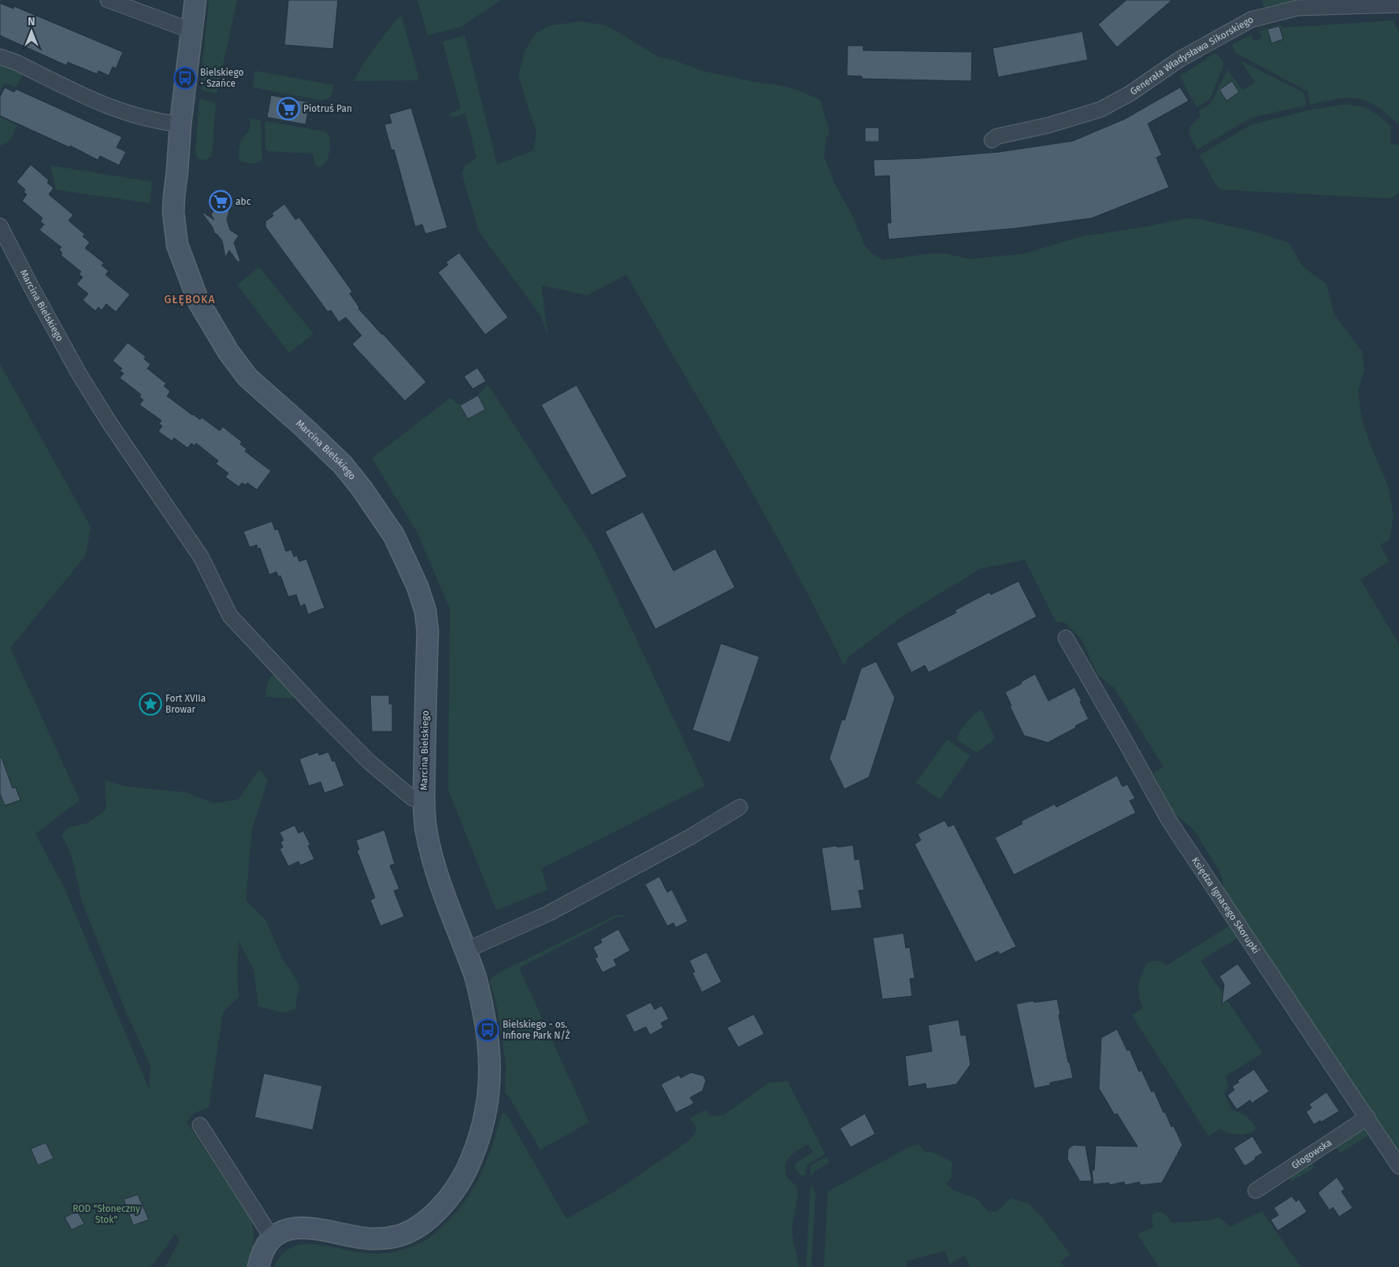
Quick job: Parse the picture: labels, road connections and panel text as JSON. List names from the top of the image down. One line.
{"streets":{"street":["Generała Władysława Sikorskiego","Marcina Bielskiego","Księdza Ignacego Skorupki","Głogowska"]},"crossings":[["Księdza Ignacego Skorupki","Głogowska"]],"districts":["GŁĘBOKA"],"parks":["ROD \"Słoneczny Stok\""],"places":{"bus stop":["Bielskiego - Szańce","Bielskiego - os. Infiore Park N/Ż"],"supermarket":["Piotruś Pan","abc"],"place":["Fort XVIIa Browar"]},"north":"top"}
